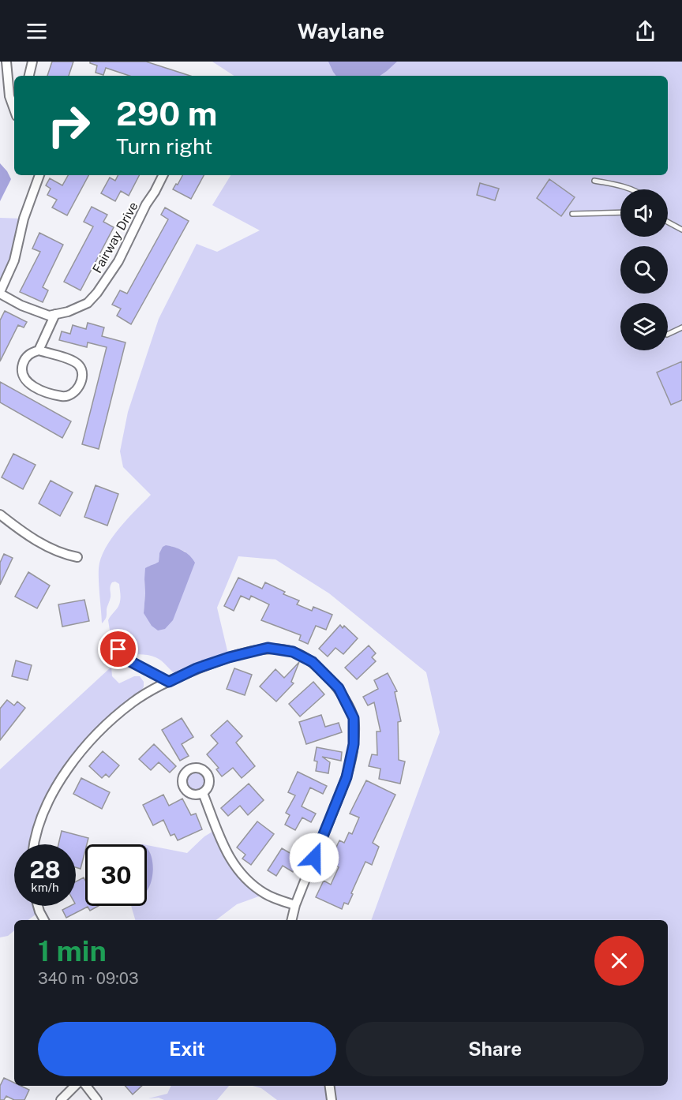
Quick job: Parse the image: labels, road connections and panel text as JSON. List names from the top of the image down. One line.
{"streets":{"street":["Fairway Drive"]},"page":{"header":"Waylane","turn":["290 m","Turn right"],"speed":"28 km/h","limit":"30","heading":["1 min","340 m · 09:03"],"buttons":["Exit","Share"]}}
